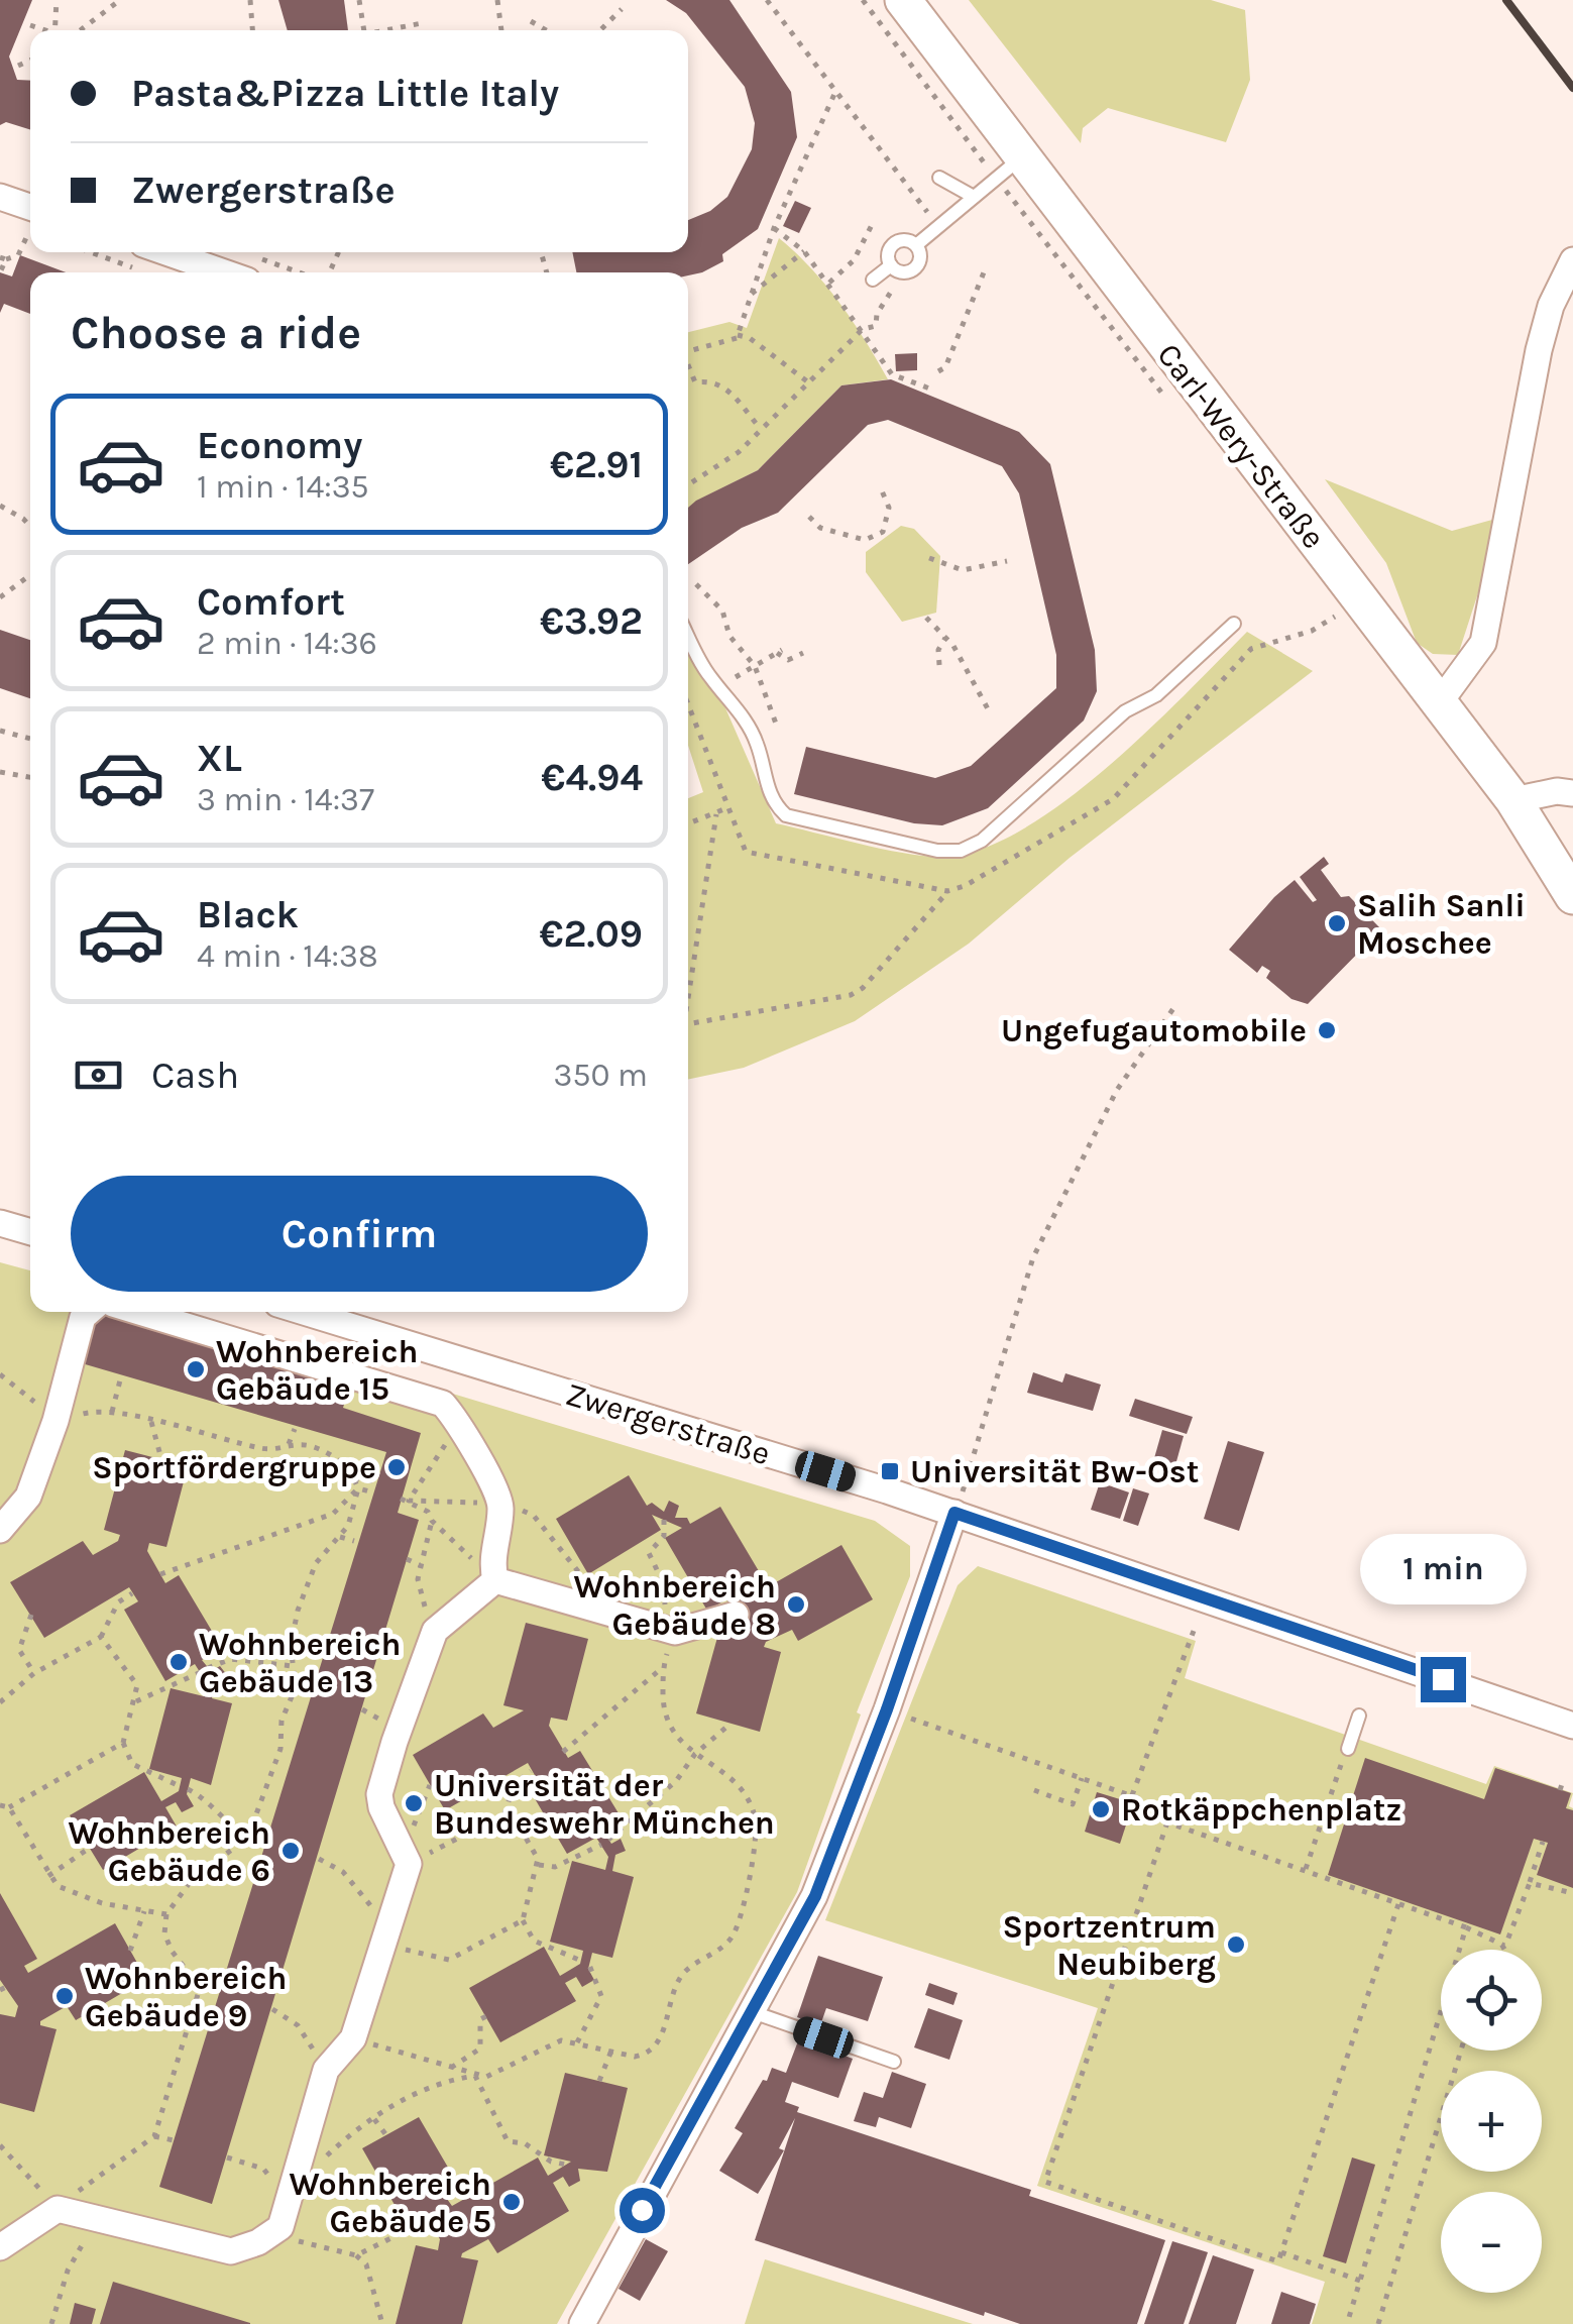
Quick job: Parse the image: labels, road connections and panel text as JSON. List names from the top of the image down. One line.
{"streets":{"main road":["Carl-Wery-Straße"],"street":["Zwergerstraße"]},"places":{"other":["Salih Sanli Moschee","Ungefugautomobile","Wohnbereich Gebäude 15","Sportfördergruppe","Wohnbereich Gebäude 8","Wohnbereich Gebäude 13","Universität der Bundeswehr München","Rotkäppchenplatz","Wohnbereich Gebäude 6","Sportzentrum Neubiberg","Wohnbereich Gebäude 9","Wohnbereich Gebäude 5"],"transit":["Universität Bw-Ost"]},"page":{"banner":["Pasta&Pizza Little Italy","Zwergerstraße"],"heading":"Choose a ride","list":[{"name":"Economy","note":"1 min · 14:35","value":"€2.91"},{"name":"Comfort","note":"2 min · 14:36","value":"€3.92"},{"name":"XL","note":"3 min · 14:37","value":"€4.94"},{"name":"Black","note":"4 min · 14:38","value":"€2.09"}],"pay":["Cash","350 m"],"buttons":"Confirm","bubble":"1 min","map_buttons":["+","−"]}}
